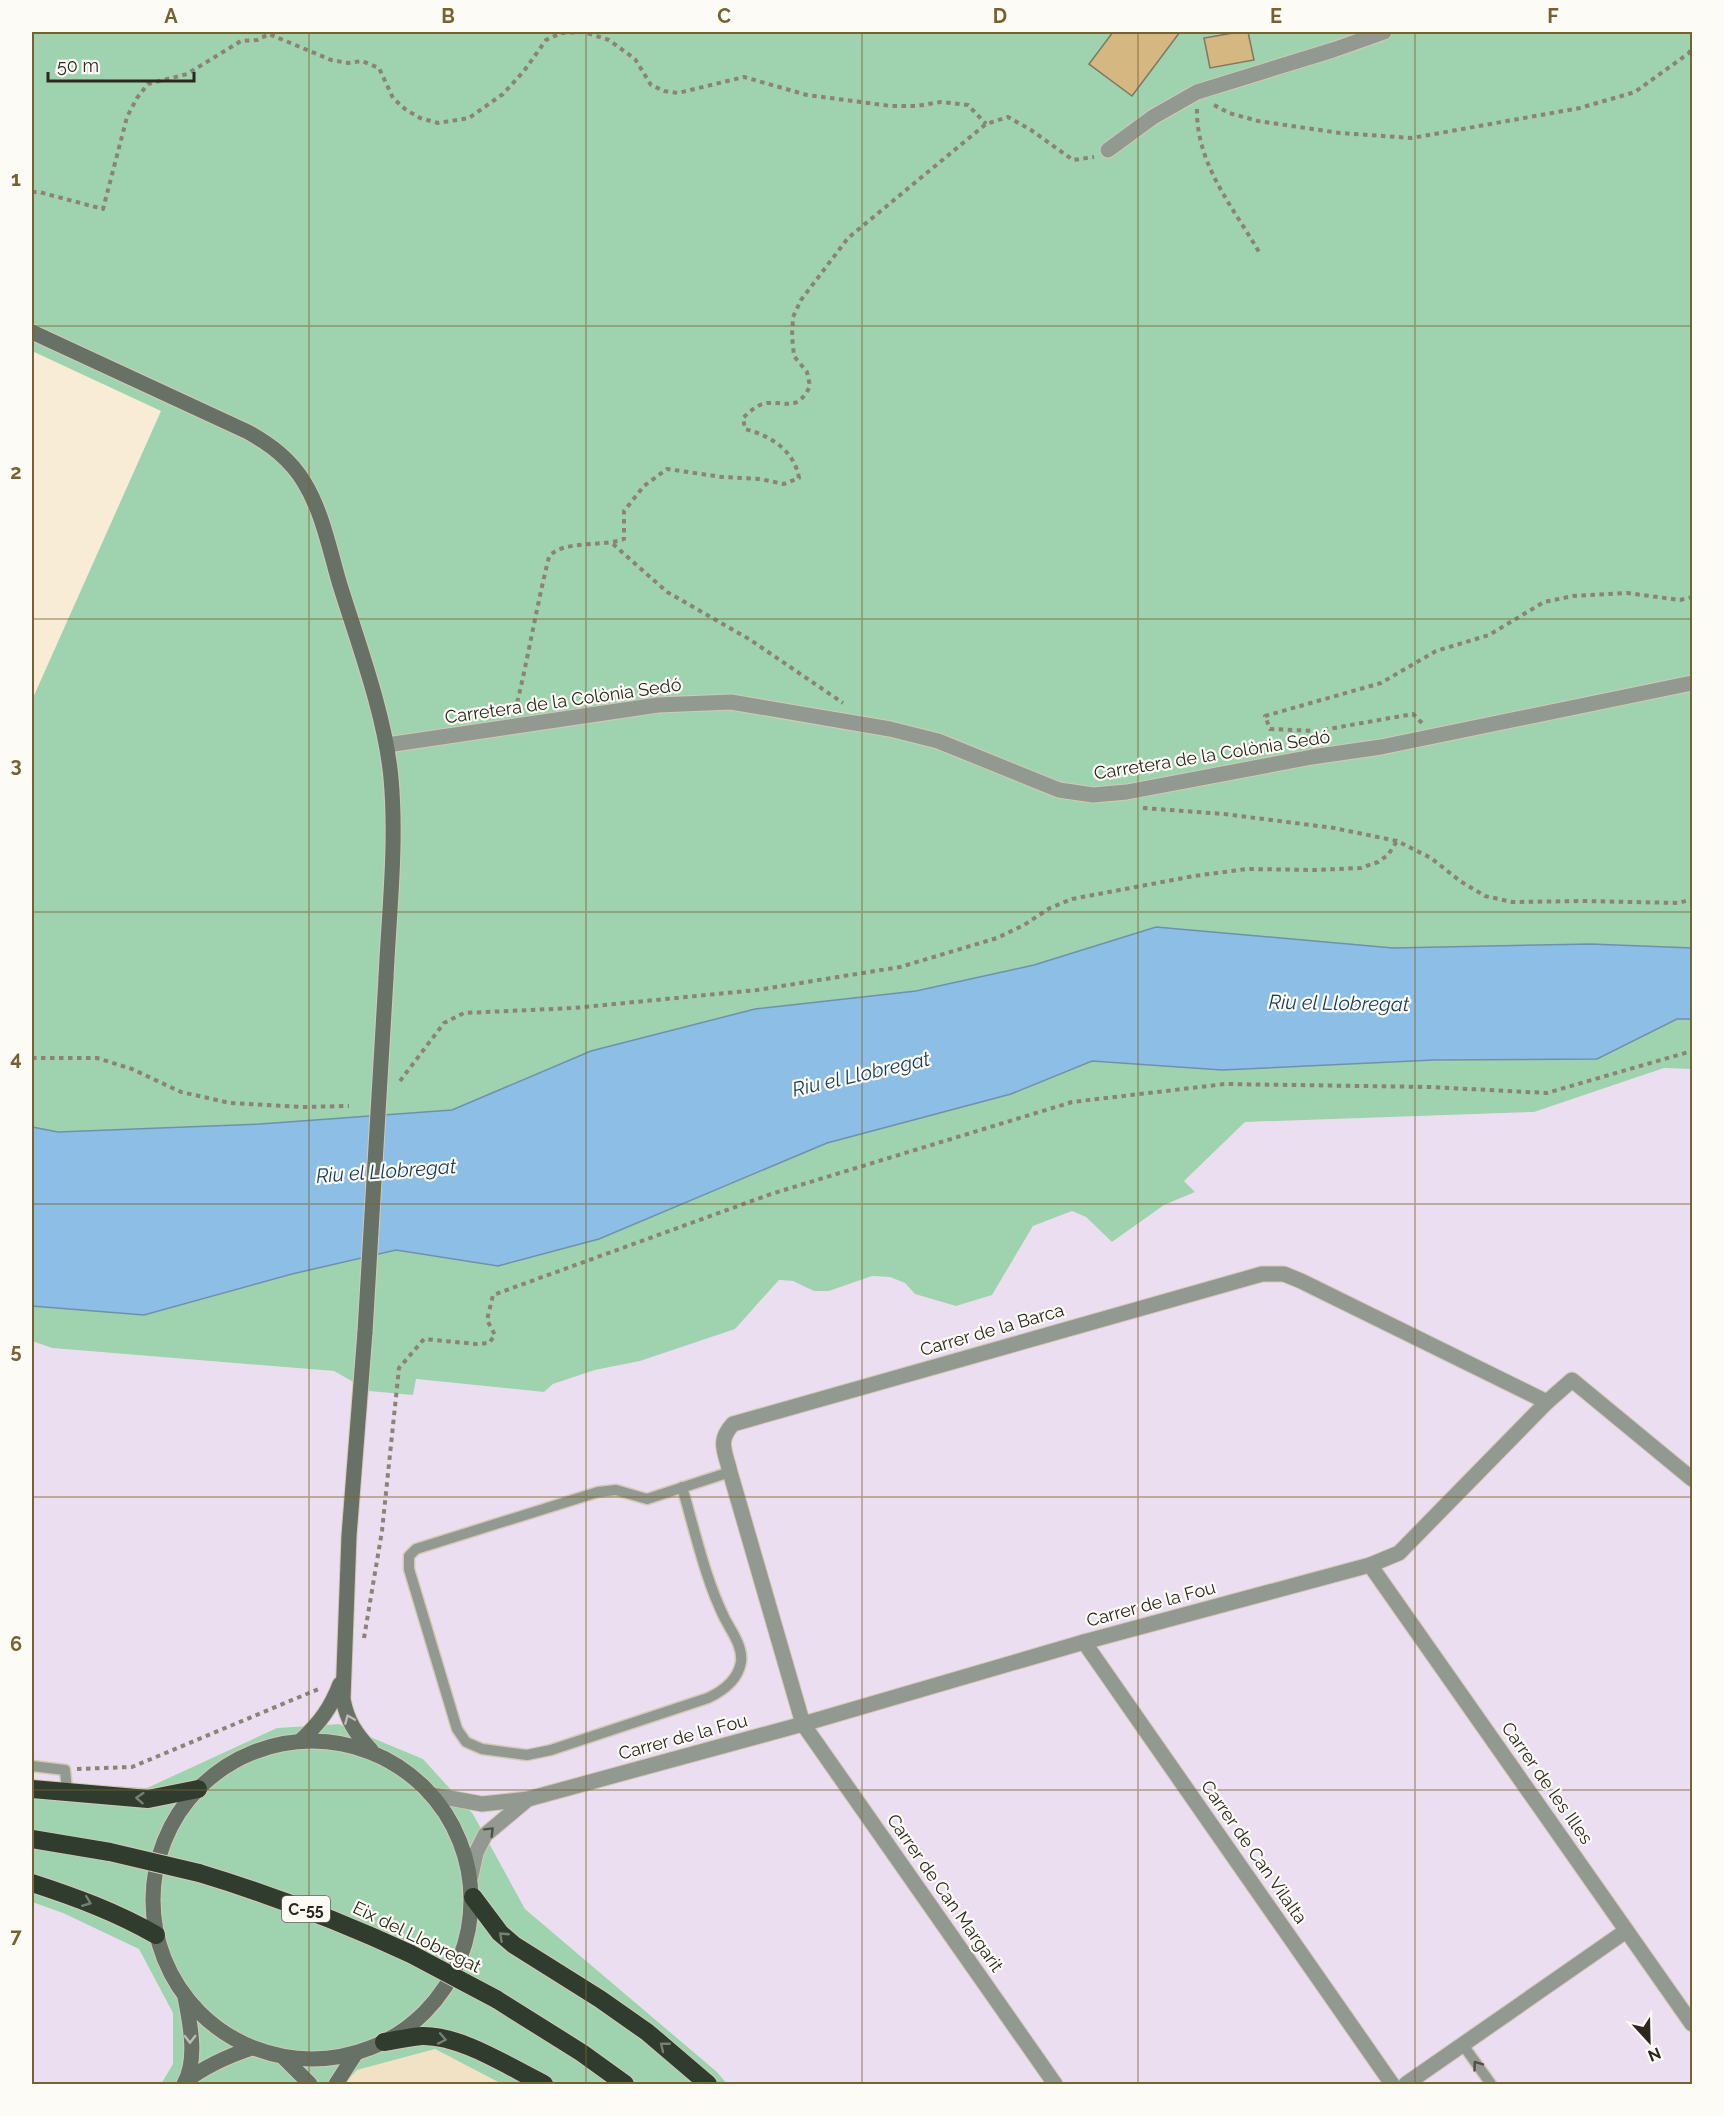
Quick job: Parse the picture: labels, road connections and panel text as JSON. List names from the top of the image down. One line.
{"streets":{"highway":["C-55","Eix del Llobregat"],"street":["Carretera de la Colònia Sedó","Carrer de la Barca","Carrer de la Fou","Carrer de les Illes","Carrer de Can Vilalta","Carrer de Can Margarit"]},"crossings":[["Carrer de la Barca","Carrer de la Fou"],["Carrer de la Barca","Carrer de Can Margarit"],["Carrer de la Fou","Carrer de les Illes"],["Carrer de la Fou","Carrer de Can Vilalta"],["Carrer de la Fou","Carrer de Can Margarit"]],"water":["Riu el Llobregat"],"scale_bar":"50 m","north":"bottom","grid":{"columns":["A","B","C","D","E","F"],"rows":["1","2","3","4","5","6","7"]}}
